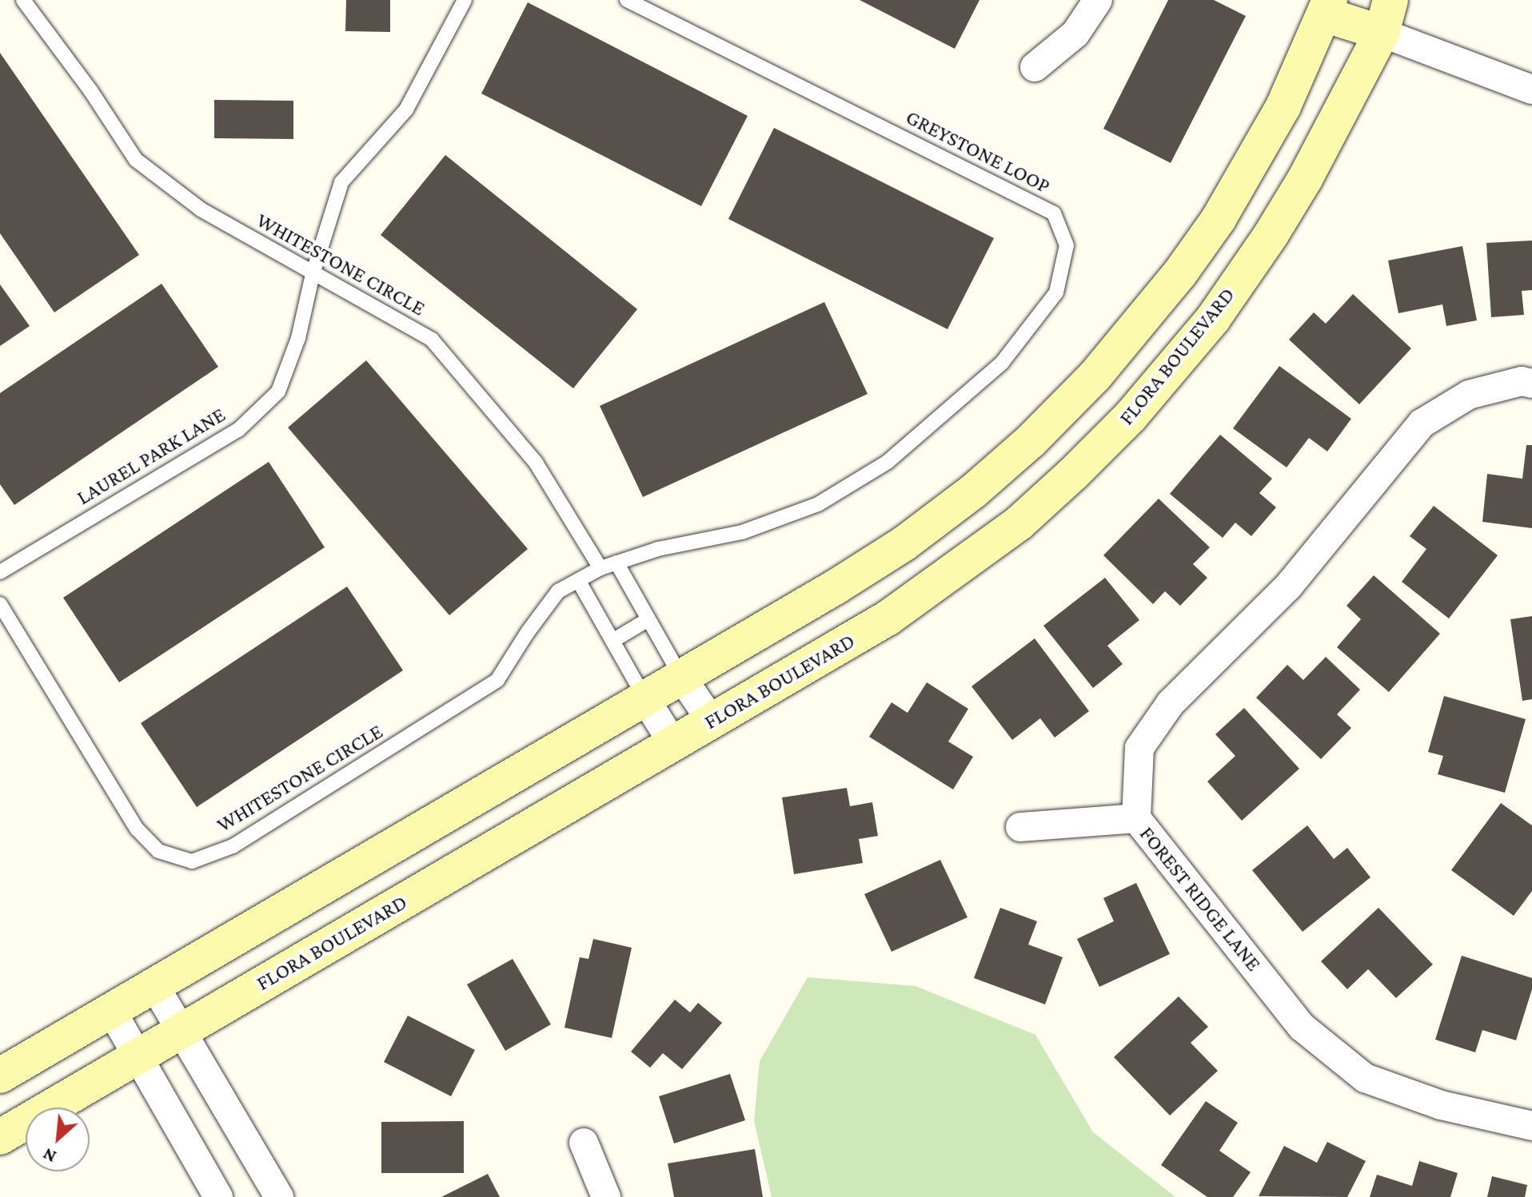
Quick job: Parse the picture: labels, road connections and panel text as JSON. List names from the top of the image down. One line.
{"streets":{"street":["FLORA BOULEVARD","FOREST RIDGE LANE"],"lane":["GREYSTONE LOOP","WHITESTONE CIRCLE","LAUREL PARK LANE"]},"crossings":[["GREYSTONE LOOP","WHITESTONE CIRCLE"],["WHITESTONE CIRCLE","LAUREL PARK LANE"]],"north":"bottom left"}
